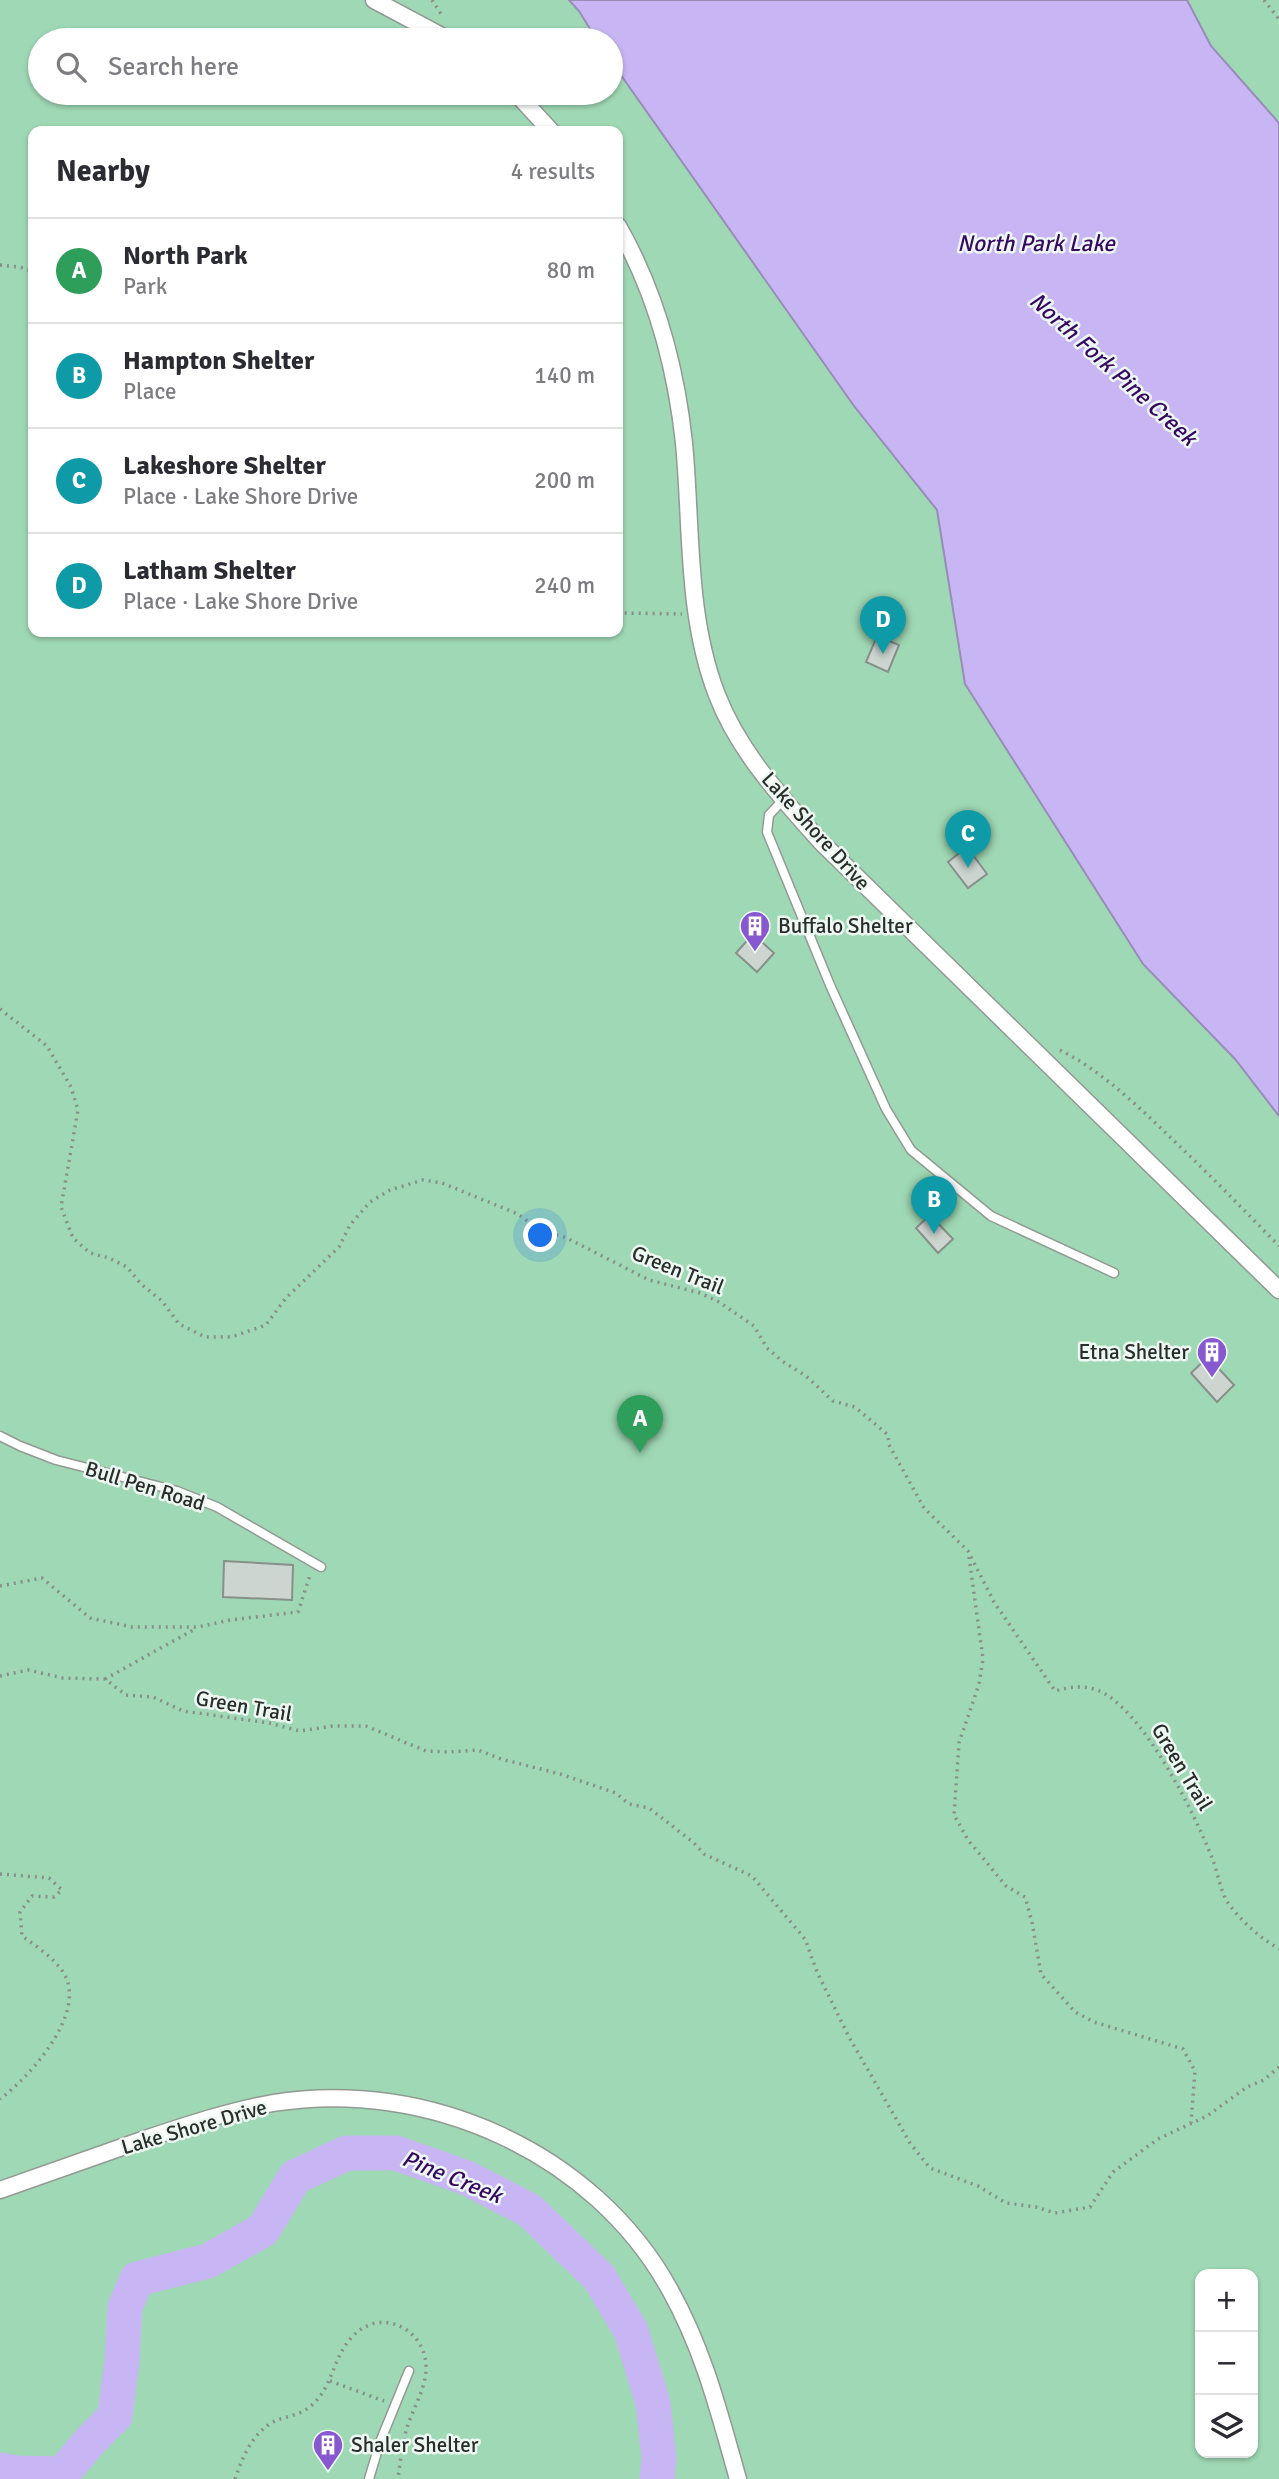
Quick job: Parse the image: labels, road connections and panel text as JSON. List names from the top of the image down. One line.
{"streets":{"street":["Lake Shore Drive"],"lane":["Bull Pen Road"],"path":["Green Trail"]},"water":["North Park Lake","North Fork Pine Creek","Pine Creek"],"places":{"building":["Buffalo Shelter","Etna Shelter","Shaler Shelter"]},"page":{"search":"Search here","heading":["Nearby","4 results"],"list":[{"mark":"A","name":"North Park","note":"Park","value":"80 m"},{"mark":"B","name":"Hampton Shelter","note":"Place","value":"140 m"},{"mark":"C","name":"Lakeshore Shelter","note":"Place · Lake Shore Drive","value":"200 m"},{"mark":"D","name":"Latham Shelter","note":"Place · Lake Shore Drive","value":"240 m"}],"pins":["D","C","B","A"],"map_buttons":["+","−"]}}
